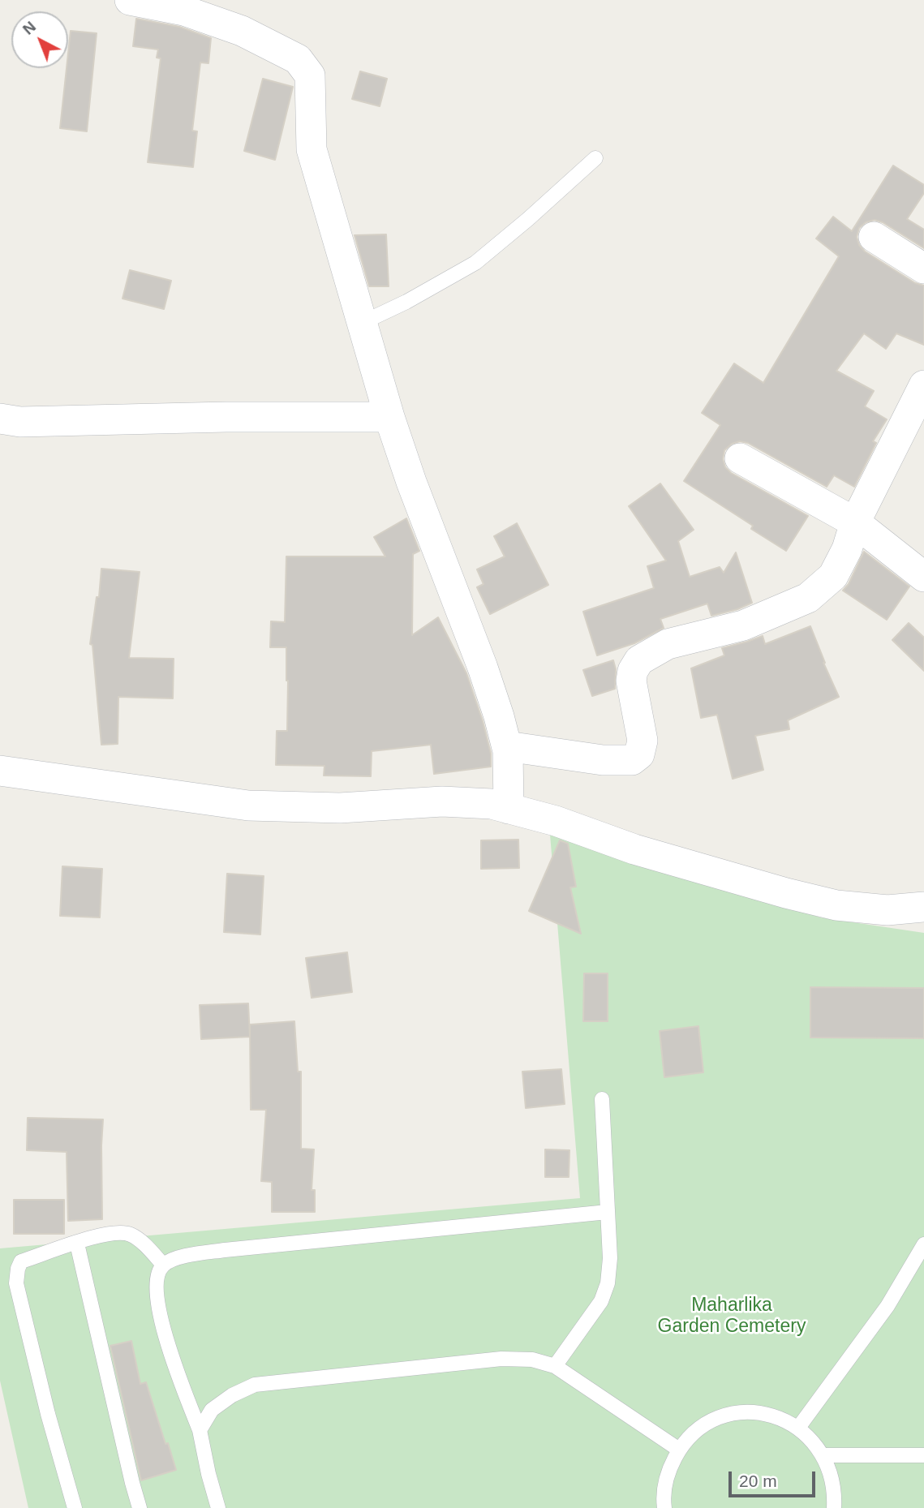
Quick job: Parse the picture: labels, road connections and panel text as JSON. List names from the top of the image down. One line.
{"parks":["Maharlika Garden Cemetery"],"scale_bar":"20 m","north":"top left"}
